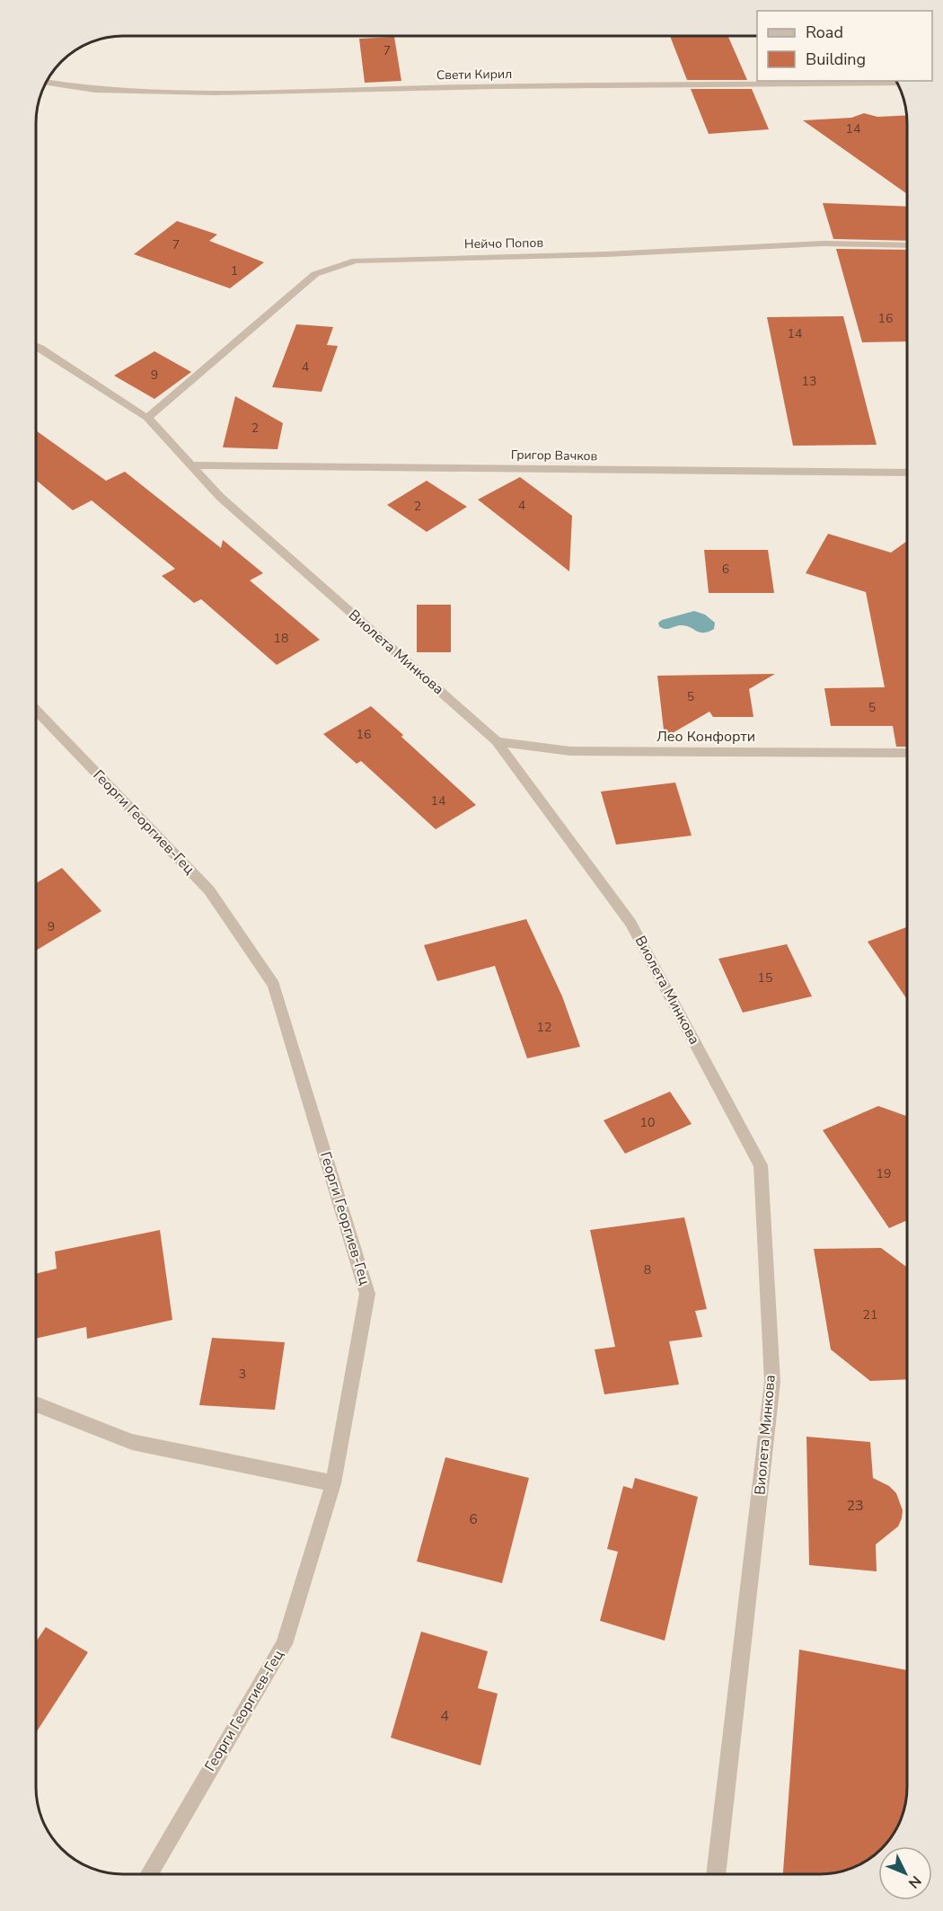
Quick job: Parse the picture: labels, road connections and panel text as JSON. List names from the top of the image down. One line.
{"streets":{"street":["Свети Кирил","Нейчо Попов","Григор Вачков","Виолета Минкова","Лео Конфорти","Георги Георгиев-Гец"]},"crossings":[["Нейчо Попов","Виолета Минкова"],["Григор Вачков","Виолета Минкова"],["Виолета Минкова","Лео Конфорти"]],"house_numbers":["7","14","7","1","16","14","4","9","13","2","4","2","6","18","5","5","16","14","9","15","12","10","19","8","21","3","23","6","4"],"legend":["Road","Building"],"north":"bottom right"}
